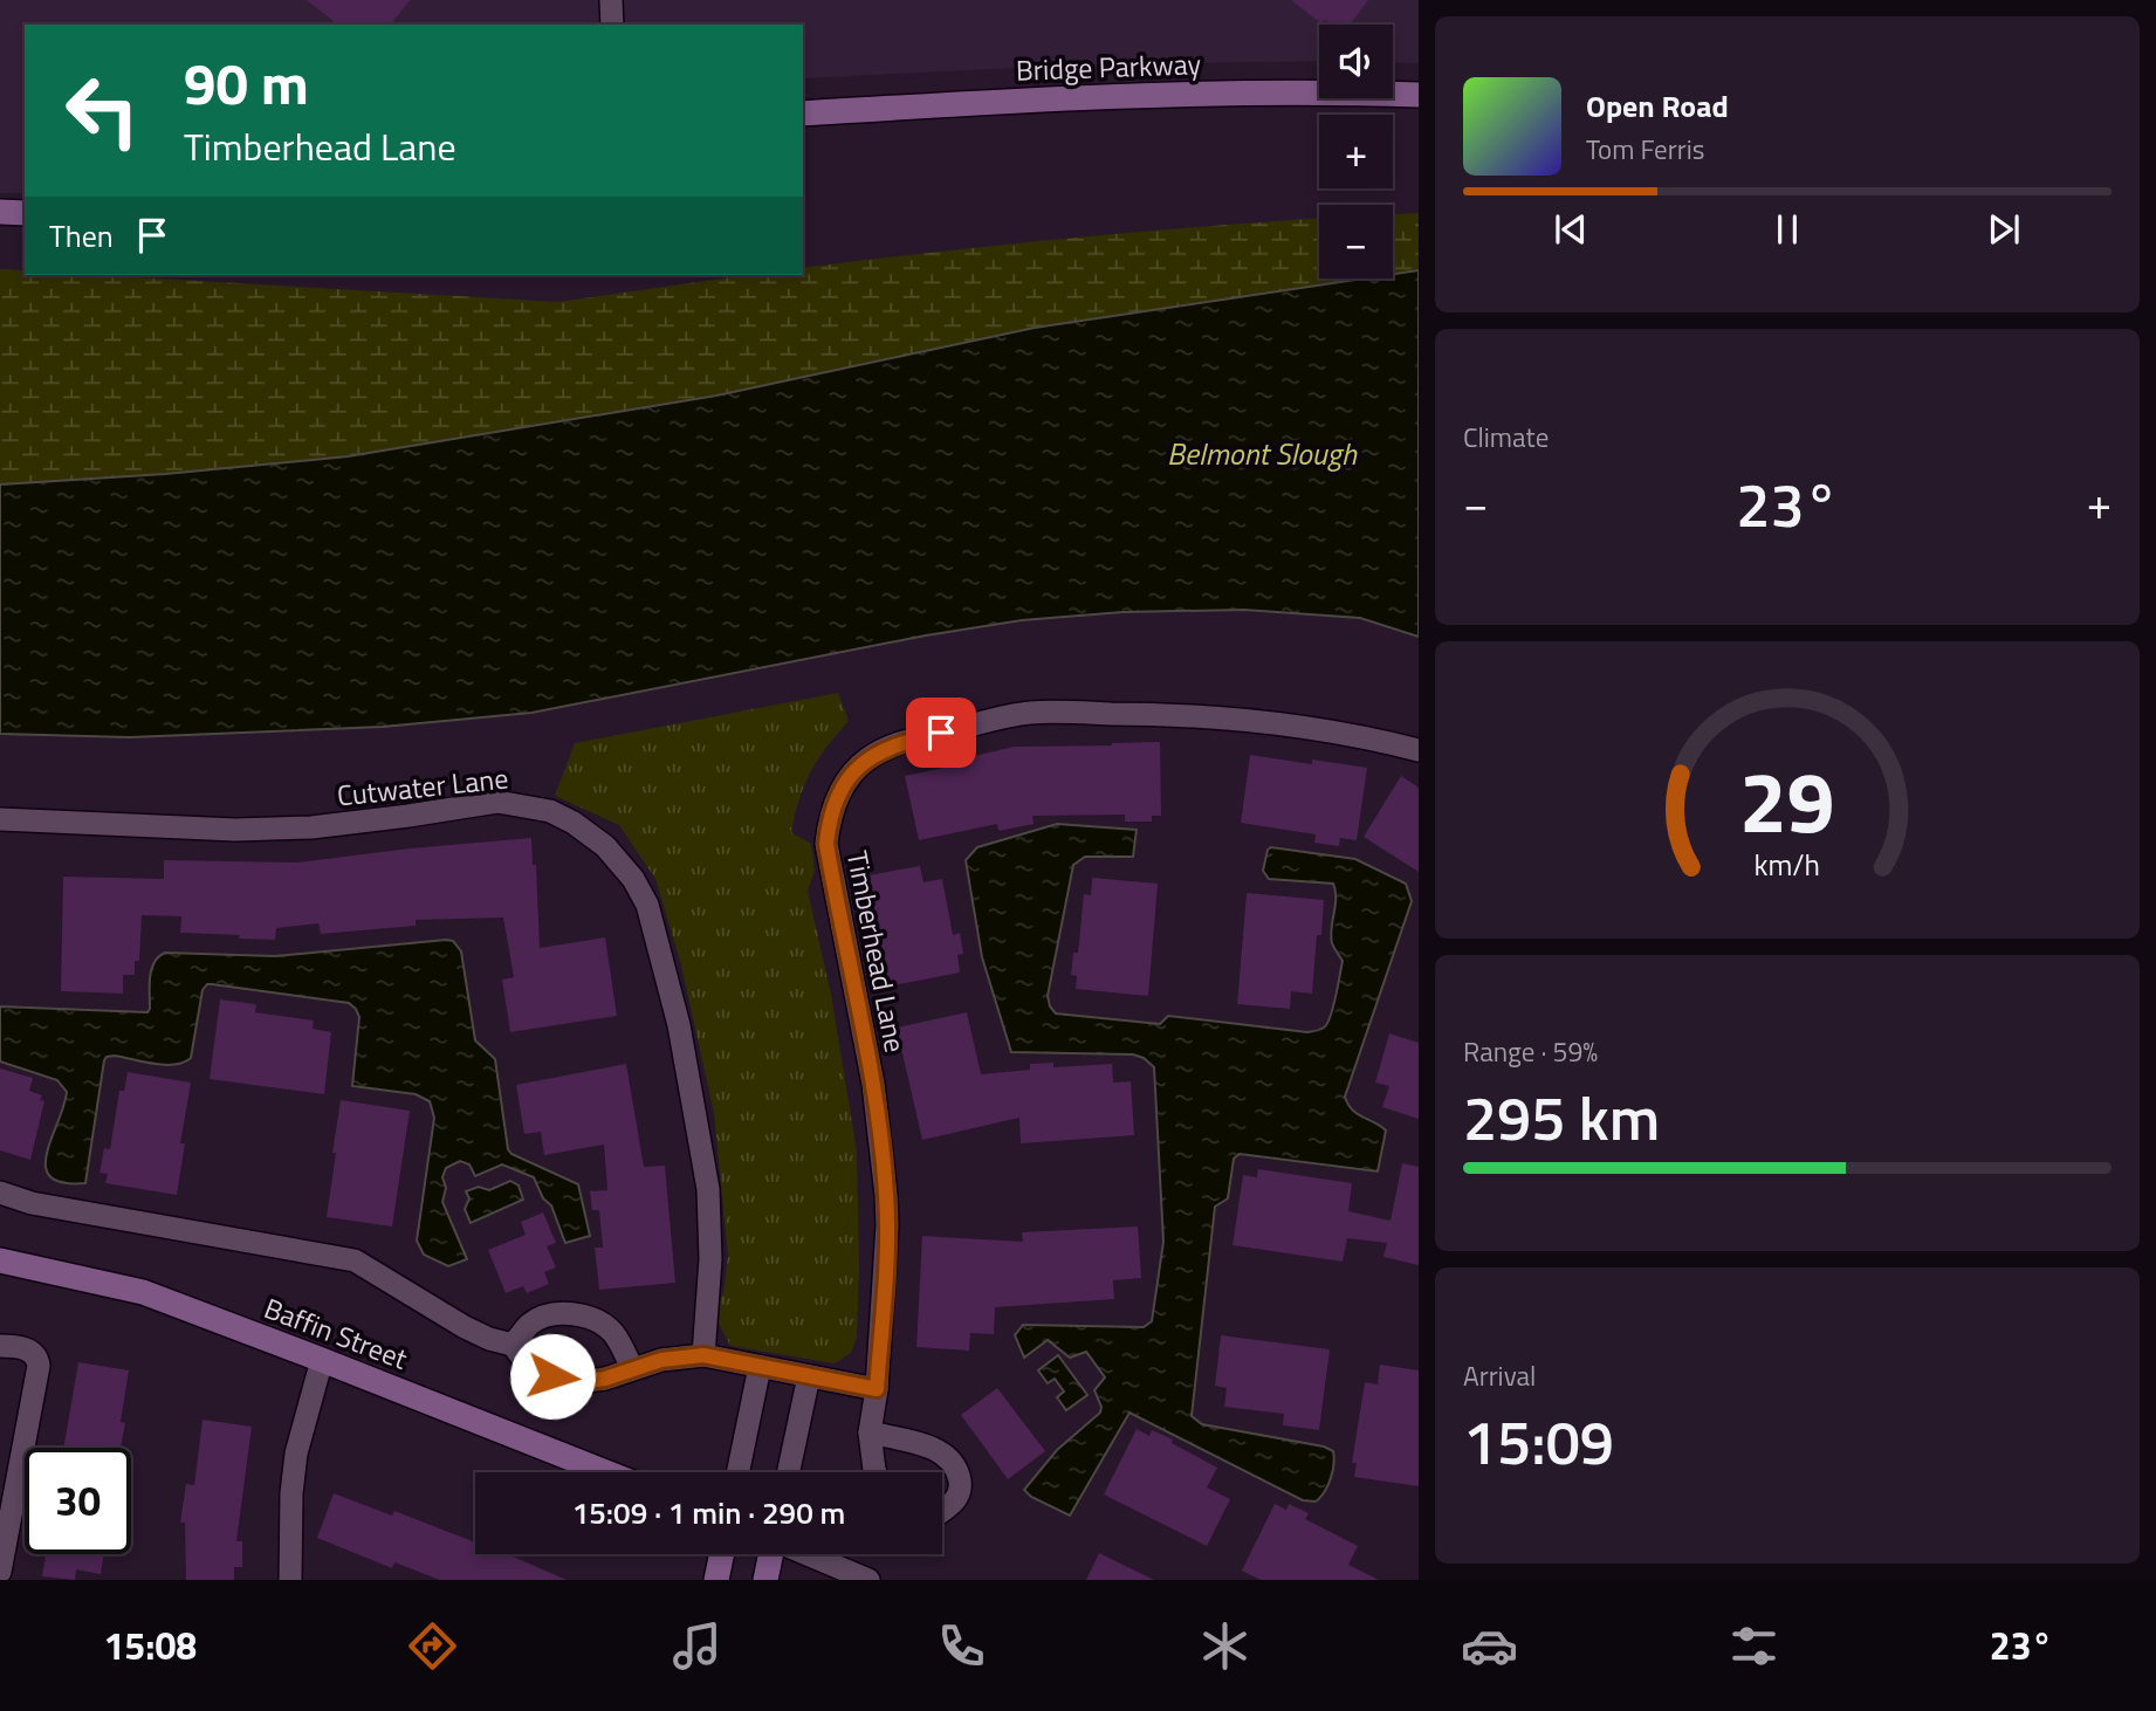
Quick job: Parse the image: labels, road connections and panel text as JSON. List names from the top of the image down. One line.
{"streets":{"street":["Bridge Parkway","Cutwater Lane","Timberhead Lane","Baffin Street"]},"water":["Belmont Slough"],"page":{"map_buttons":["+","−"],"turn":["90 m","Timberhead Lane"],"song":["Open Road","Tom Ferris"],"then":"Then","tile":["Climate",["Range · 59%","295 km"],["Arrival","15:09"]],"heat":["−","23°","+"],"limit":"30","trip":"15:09 · 1 min · 290 m","tabs":["15:08","23°"],"gauge":["29","km/h"]}}
